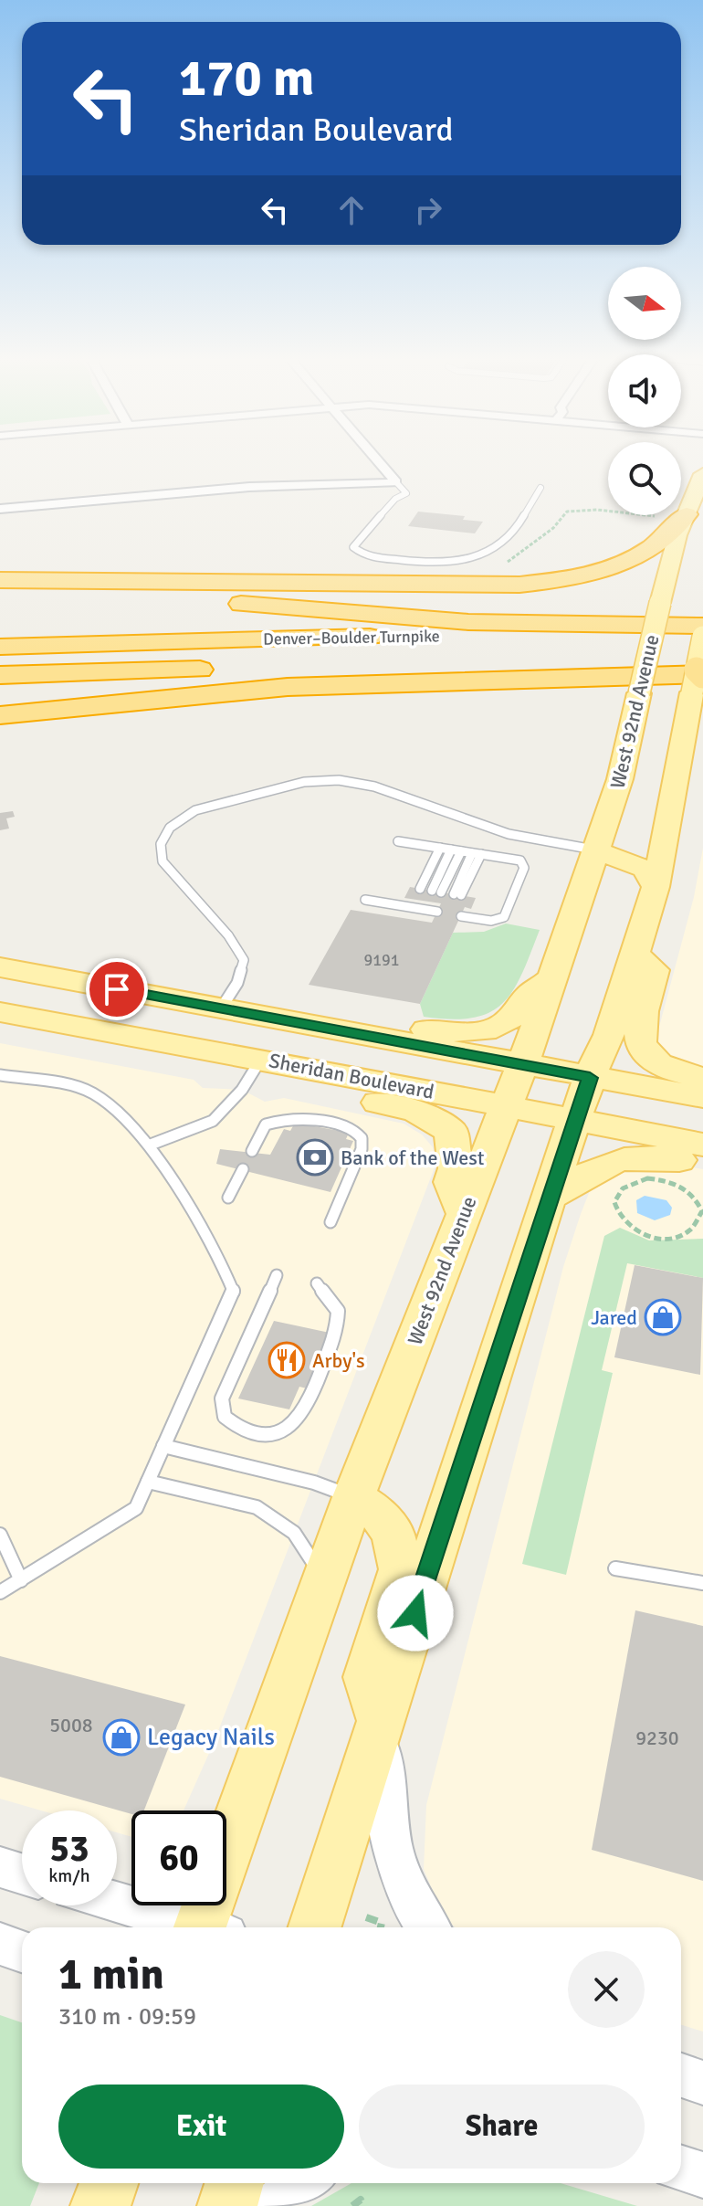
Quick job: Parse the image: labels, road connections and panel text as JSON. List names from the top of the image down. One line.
{"streets":{"highway":["Denver–Boulder Turnpike"],"main road":["West 92nd Avenue","Sheridan Boulevard"]},"crossings":[["West 92nd Avenue","Sheridan Boulevard"]],"places":{"bank":["Bank of the West"],"shop":["Jared","Legacy Nails"],"restaurant":["Arby's"]},"house_numbers":["9191","5008","9230"],"north":"right","page":{"turn":["170 m","Sheridan Boulevard"],"speed":"53 km/h","limit":"60","heading":["1 min","310 m · 09:59"],"buttons":["Exit","Share"]}}
